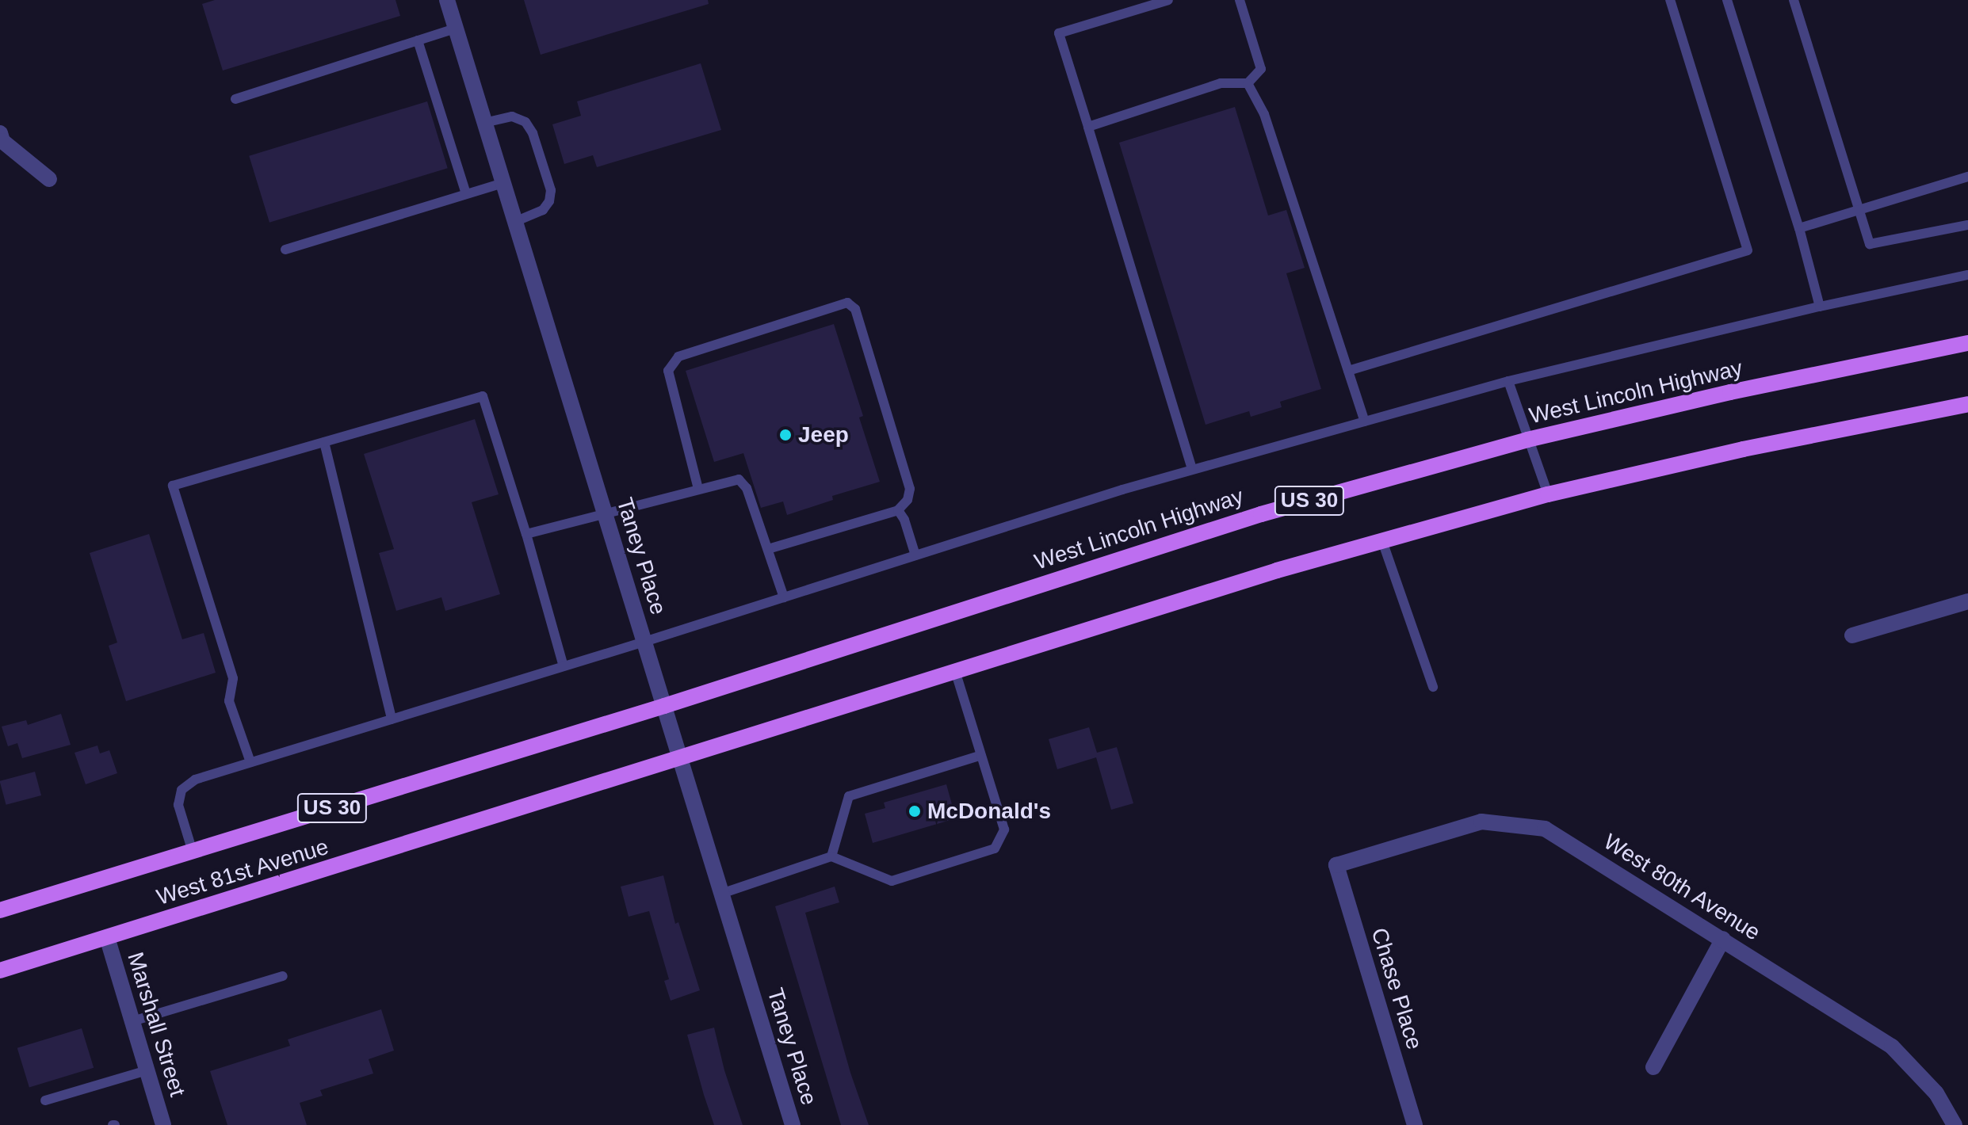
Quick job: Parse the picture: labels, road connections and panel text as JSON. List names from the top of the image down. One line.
{"streets":{"main road":["West Lincoln Highway","US 30","West 81st Avenue"],"street":["Taney Place","West 80th Avenue","Chase Place","Marshall Street"]},"crossings":[["West Lincoln Highway","Taney Place"],["West Lincoln Highway","West 81st Avenue"],["US 30","Taney Place"],["US 30","West 81st Avenue"],["Taney Place","West 81st Avenue"],["West 81st Avenue","Marshall Street"],["West 80th Avenue","Chase Place"]],"places":["Jeep","McDonald's"]}
